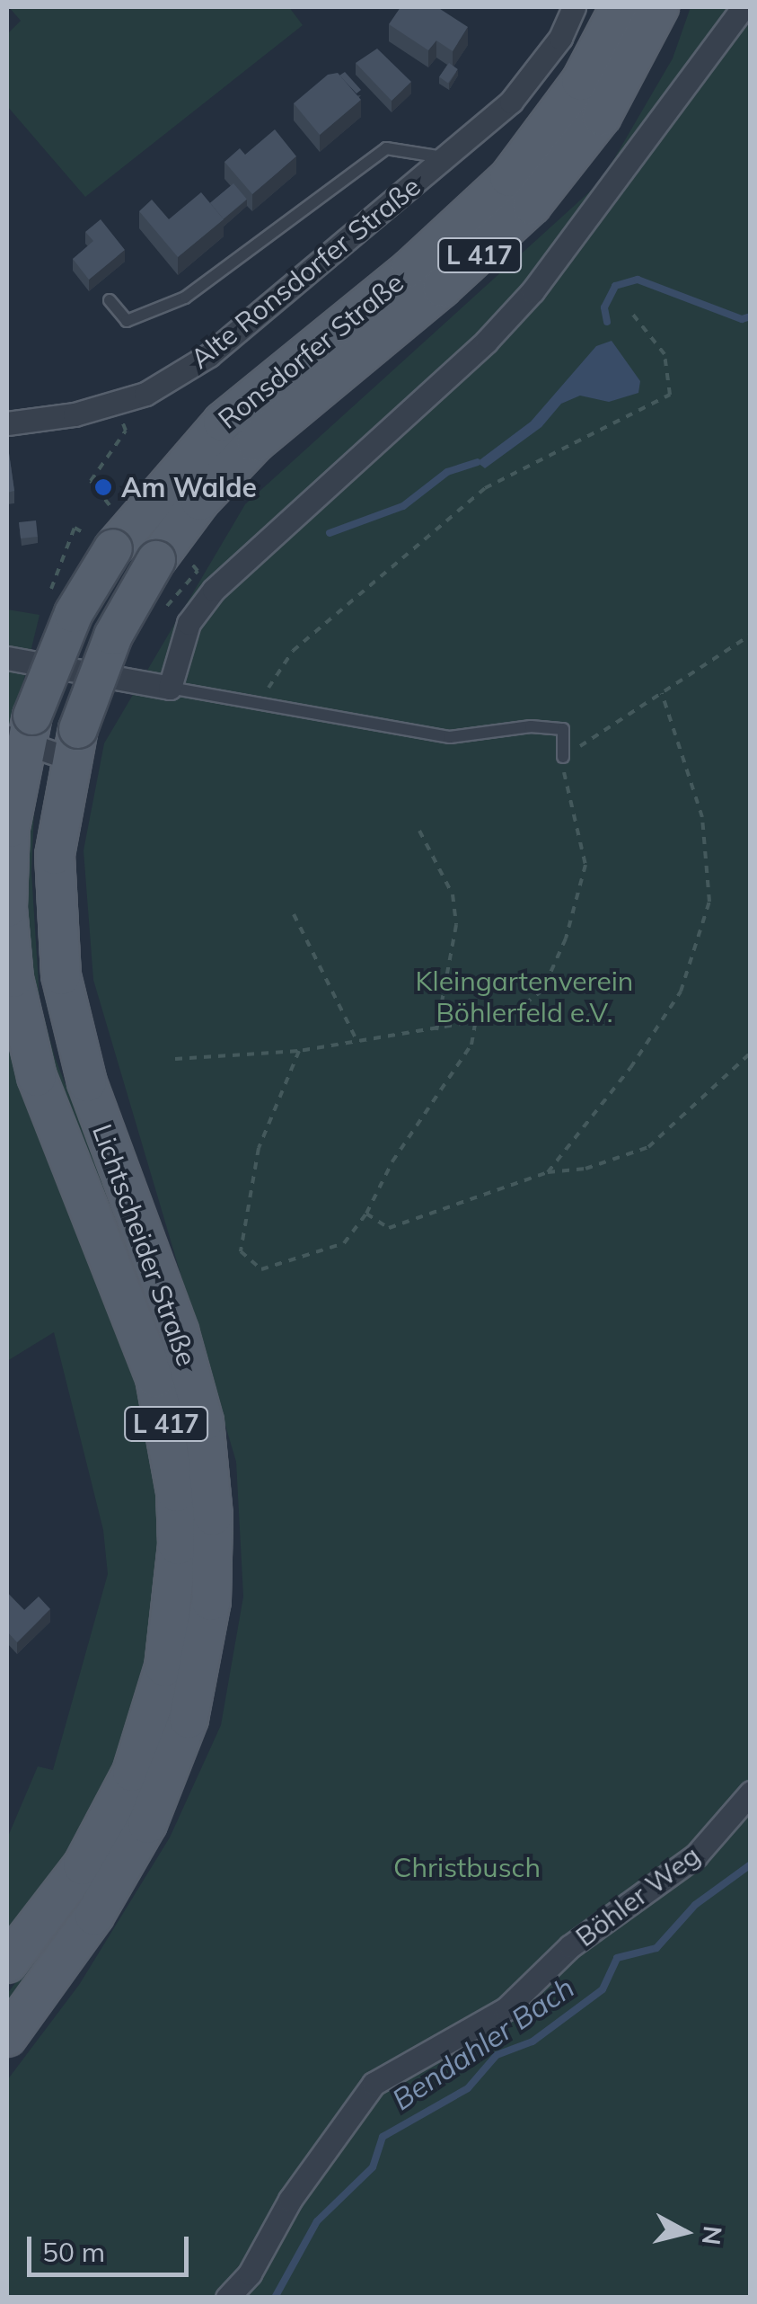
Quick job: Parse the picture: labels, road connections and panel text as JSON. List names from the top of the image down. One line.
{"streets":{"main road":["L 417","Ronsdorfer Straße","Lichtscheider Straße"],"street":["Alte Ronsdorfer Straße","Böhler Weg"]},"crossings":[["Ronsdorfer Straße","Lichtscheider Straße"]],"water":["Bendahler Bach"],"parks":["Kleingartenverein Böhlerfeld e.V.","Christbusch"],"places":["Am Walde"],"scale_bar":"50 m","north":"right"}
